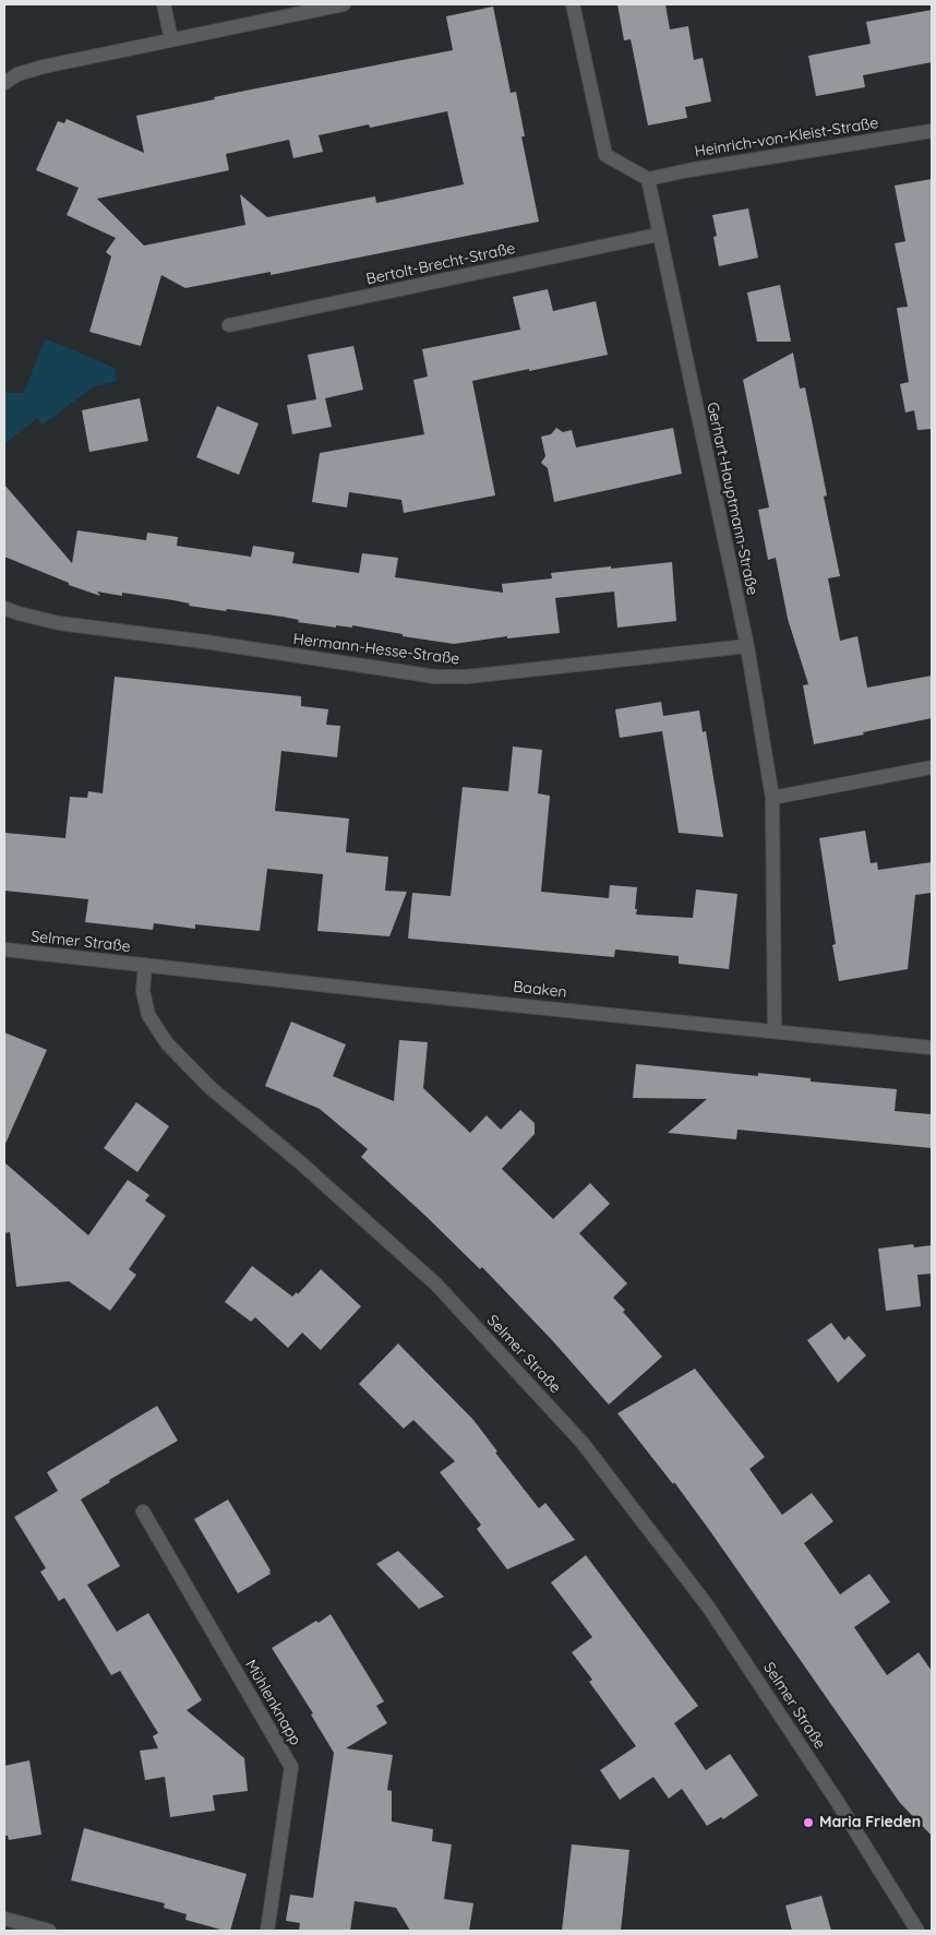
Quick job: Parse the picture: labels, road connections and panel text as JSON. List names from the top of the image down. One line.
{"streets":{"street":["Heinrich-von-Kleist-Straße","Bertolt-Brecht-Straße","Gerhart-Hauptmann-Straße","Hermann-Hesse-Straße","Selmer Straße","Baaken","Mühlenknapp"]},"crossings":[["Heinrich-von-Kleist-Straße","Gerhart-Hauptmann-Straße"],["Bertolt-Brecht-Straße","Gerhart-Hauptmann-Straße"],["Gerhart-Hauptmann-Straße","Hermann-Hesse-Straße"],["Gerhart-Hauptmann-Straße","Baaken"],["Selmer Straße","Baaken"]],"places":["Maria Frieden"]}
